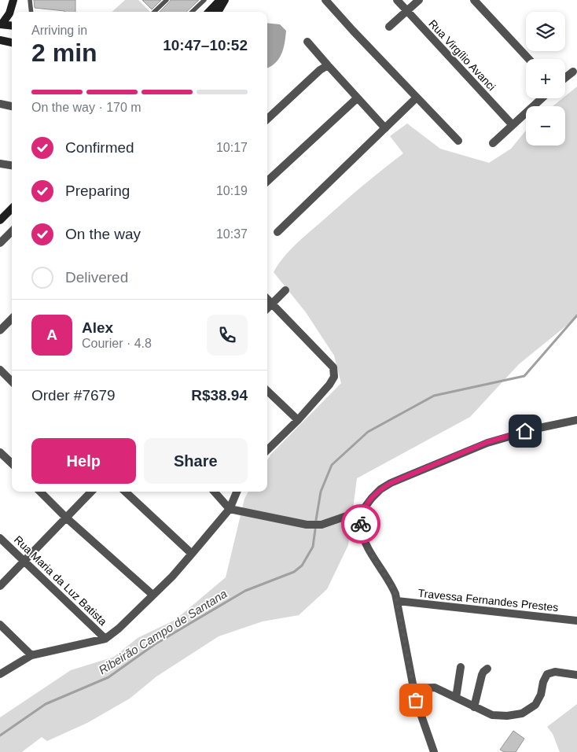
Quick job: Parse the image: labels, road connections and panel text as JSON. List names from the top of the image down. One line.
{"streets":{"street":["Rua Virgílio Avanci","Rua Maria da Luz Batista","Travessa Fernandes Prestes"]},"water":["Ribeirão Campo de Santana"],"page":{"map_buttons":["+","−"],"heading":["2 min","Arriving in","10:47–10:52"],"panel":["Alex","Courier · 4.8","Order #7679","R$38.94"],"bar":"On the way · 170 m","list":[["Confirmed","10:17"],["Preparing","10:19"],["On the way","10:37"],"Delivered"],"round":"A","buttons":["Help","Share"]}}
